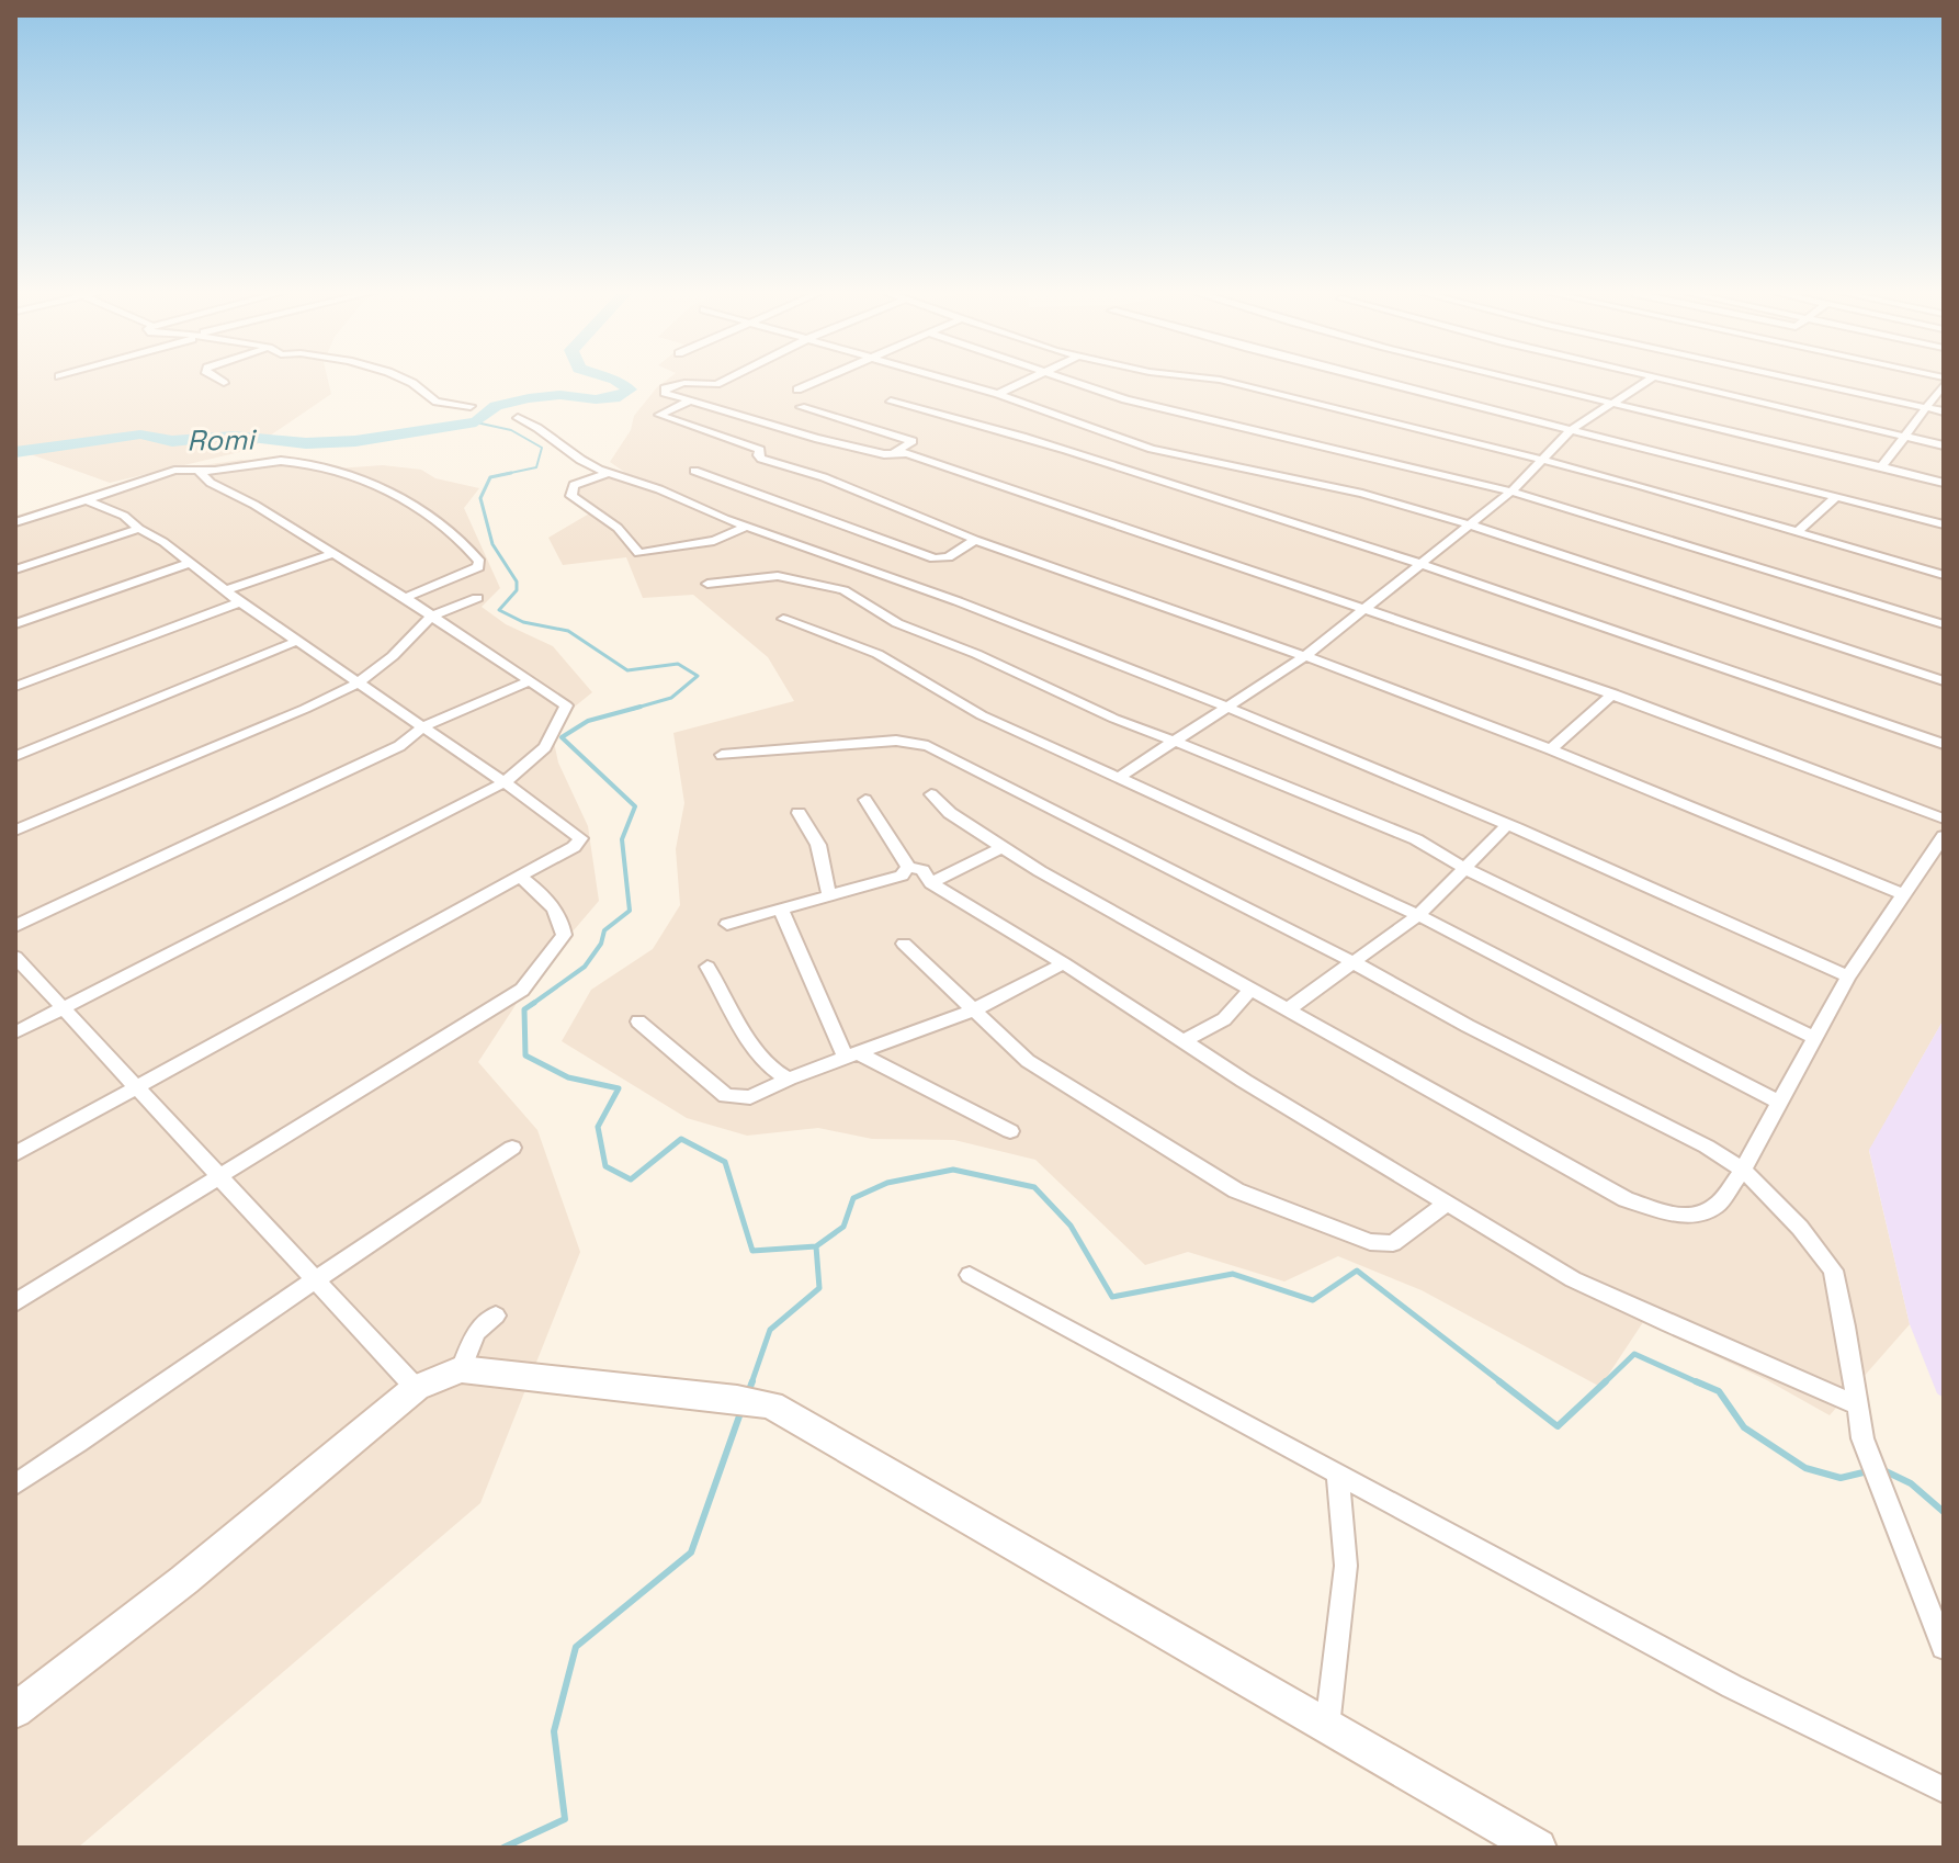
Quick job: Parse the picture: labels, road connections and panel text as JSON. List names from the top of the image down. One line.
{"water":["Romi"]}
